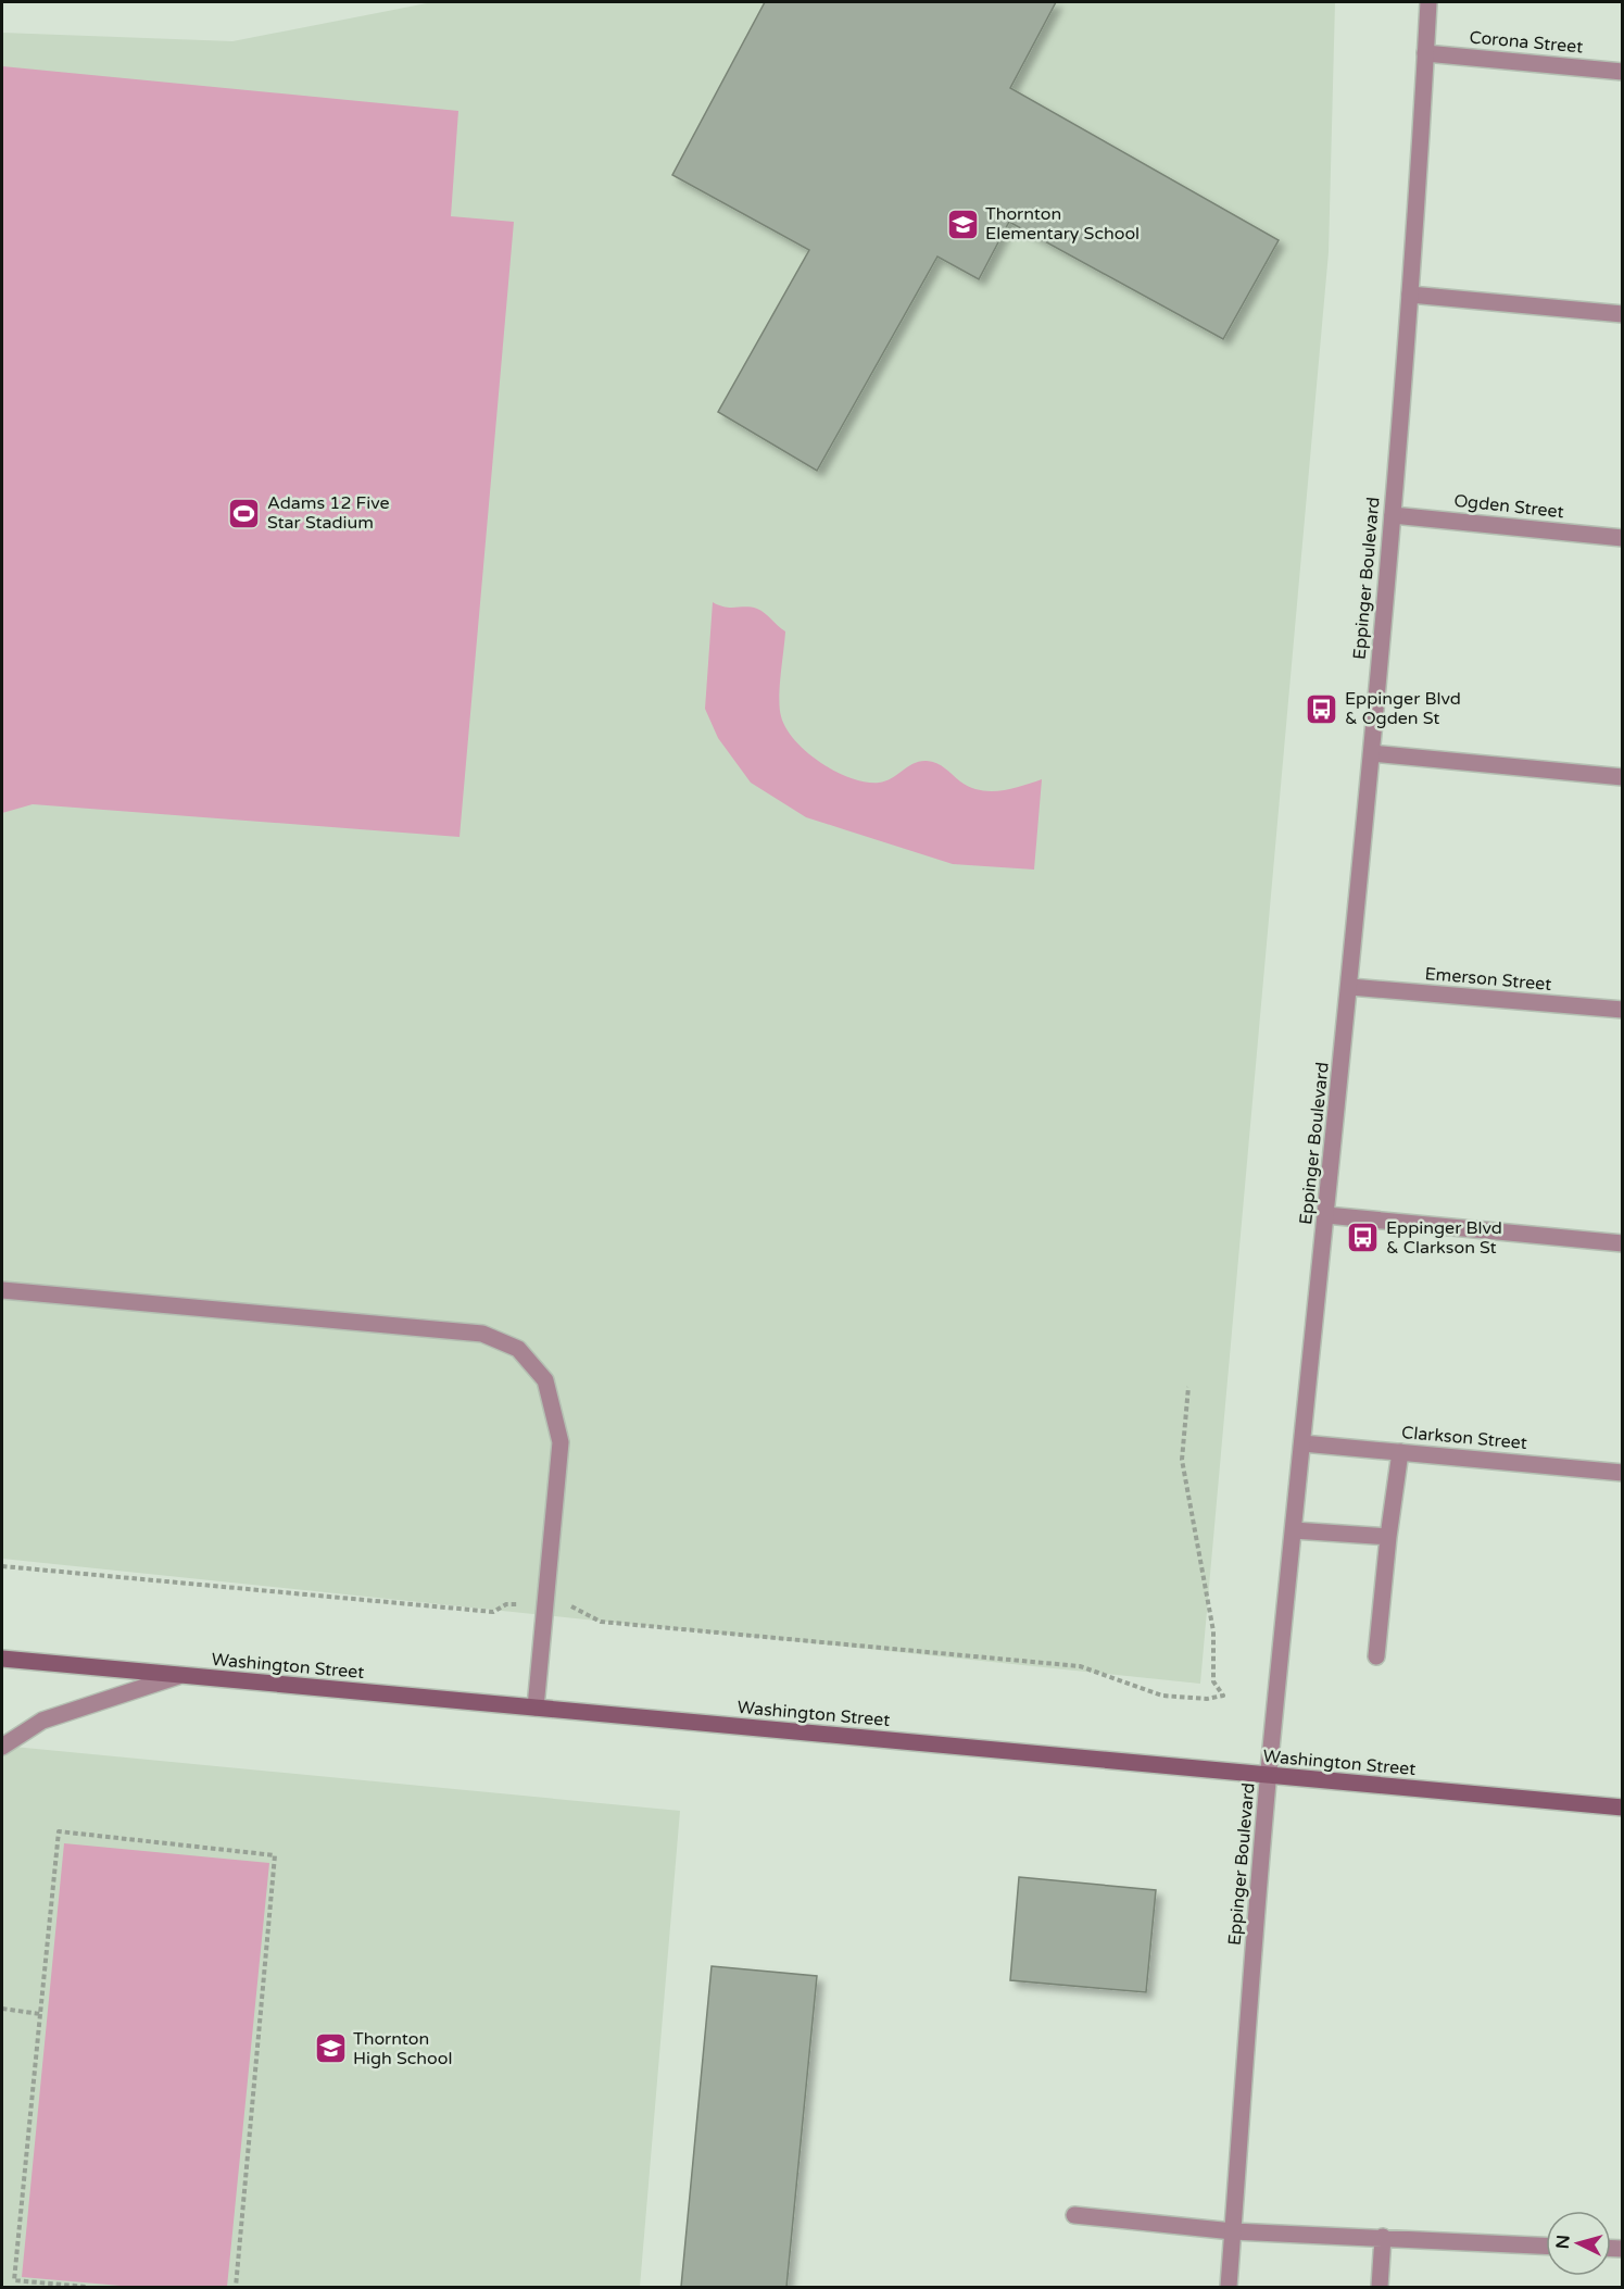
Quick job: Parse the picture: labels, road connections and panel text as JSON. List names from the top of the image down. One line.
{"streets":{"main road":["Washington Street"],"street":["Corona Street","Ogden Street","Eppinger Boulevard","Emerson Street","Clarkson Street"]},"crossings":[["Corona Street","Eppinger Boulevard"],["Ogden Street","Eppinger Boulevard"],["Eppinger Boulevard","Emerson Street"],["Eppinger Boulevard","Clarkson Street"],["Eppinger Boulevard","Washington Street"]],"places":{"school or university":["Thornton Elementary School","Thornton High School"],"sports":["Adams 12 Five Star Stadium"],"bus stop":["Eppinger Blvd & Ogden St","Eppinger Blvd & Clarkson St"]},"north":"left"}
